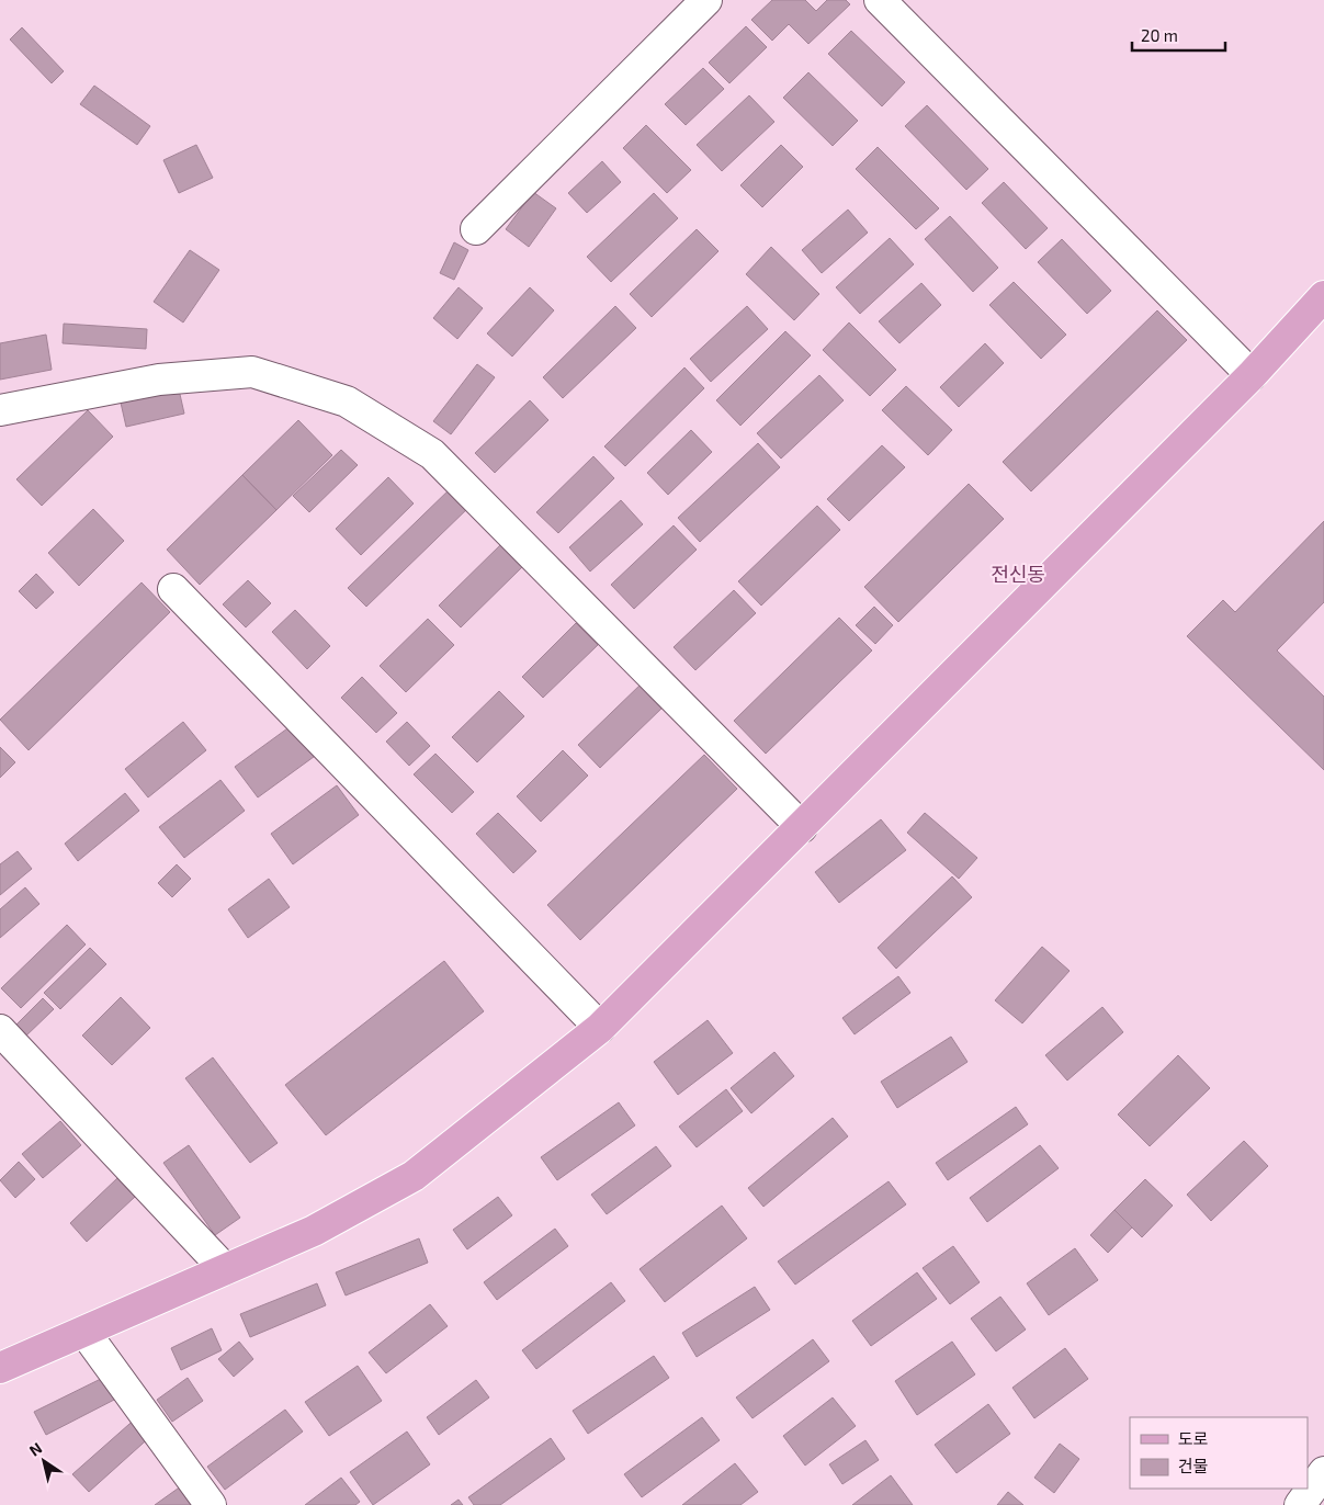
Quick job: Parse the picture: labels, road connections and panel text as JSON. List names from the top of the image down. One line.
{"districts":["전신동"],"legend":["도로","건물"],"scale_bar":"20 m","north":"top left"}
